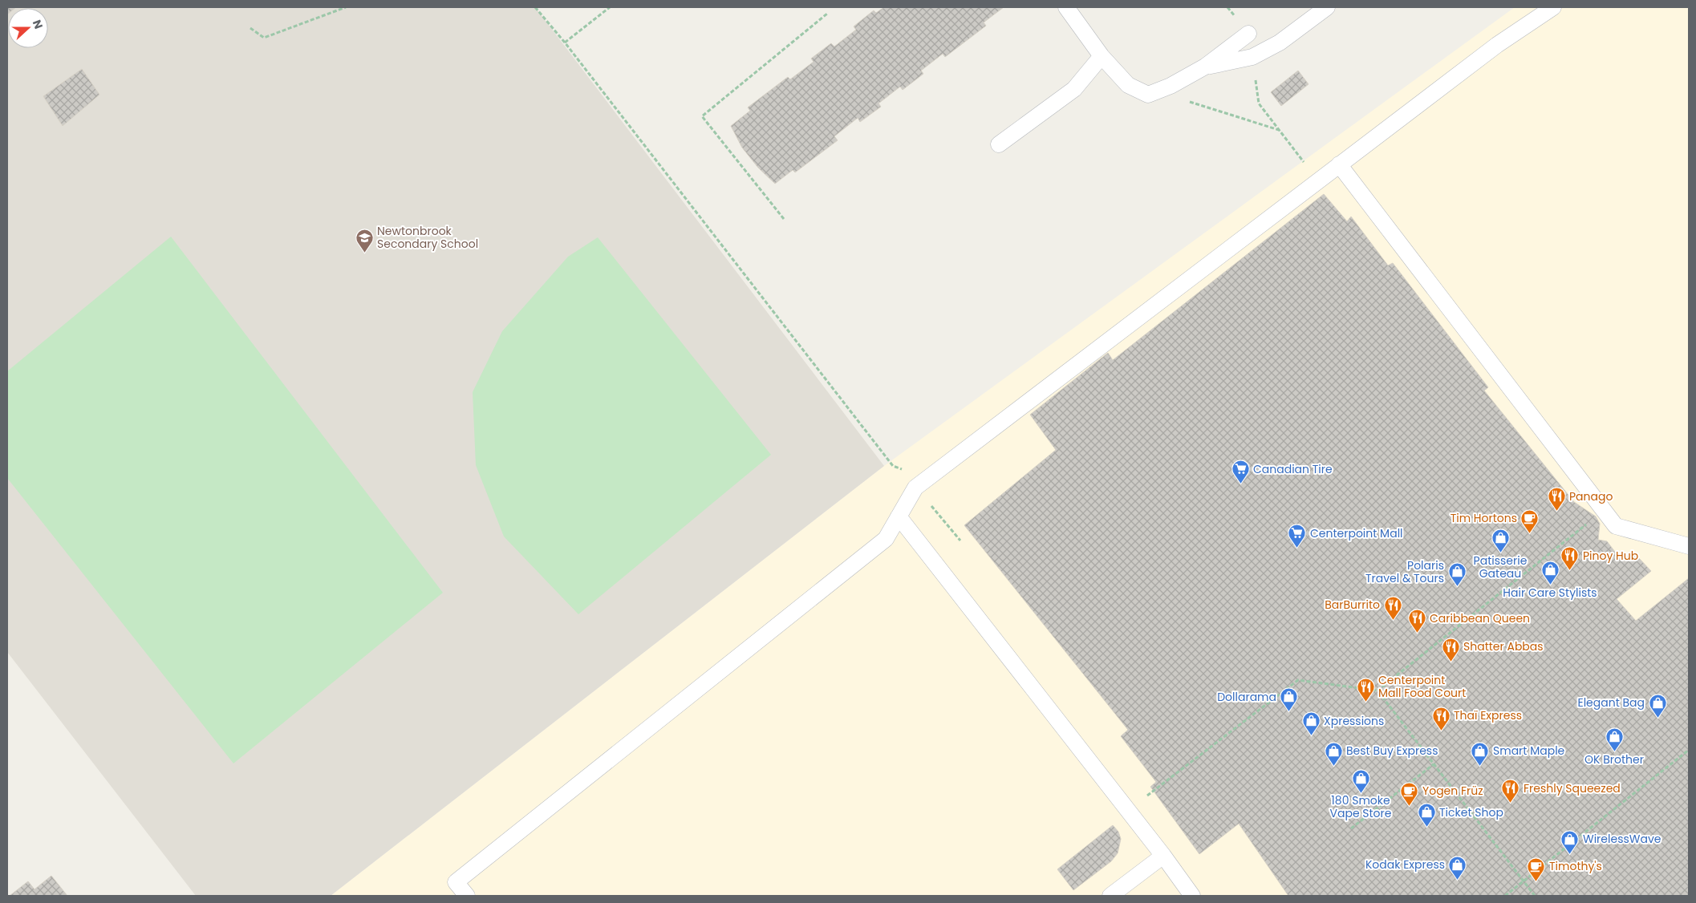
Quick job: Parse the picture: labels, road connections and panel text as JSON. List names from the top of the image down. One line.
{"places":{"school or university":["Newtonbrook Secondary School"],"supermarket":["Canadian Tire","Centerpoint Mall"],"restaurant":["Panago","Pinoy Hub","BarBurrito","Caribbean Queen","Shatter Abbas","Centerpoint Mall Food Court","Thaï Express","Freshly Squeezed"],"cafe":["Tim Hortons","Yogen Früz","Timothy's"],"shop":["Patisserie Gateau","Hair Care Stylists","Polaris Travel & Tours","Dollarama","Elegant Bag","Xpressions","OK Brother","Best Buy Express","Smart Maple","180 Smoke Vape Store","Ticket Shop","WirelessWave","Kodak Express"]},"north":"right"}
